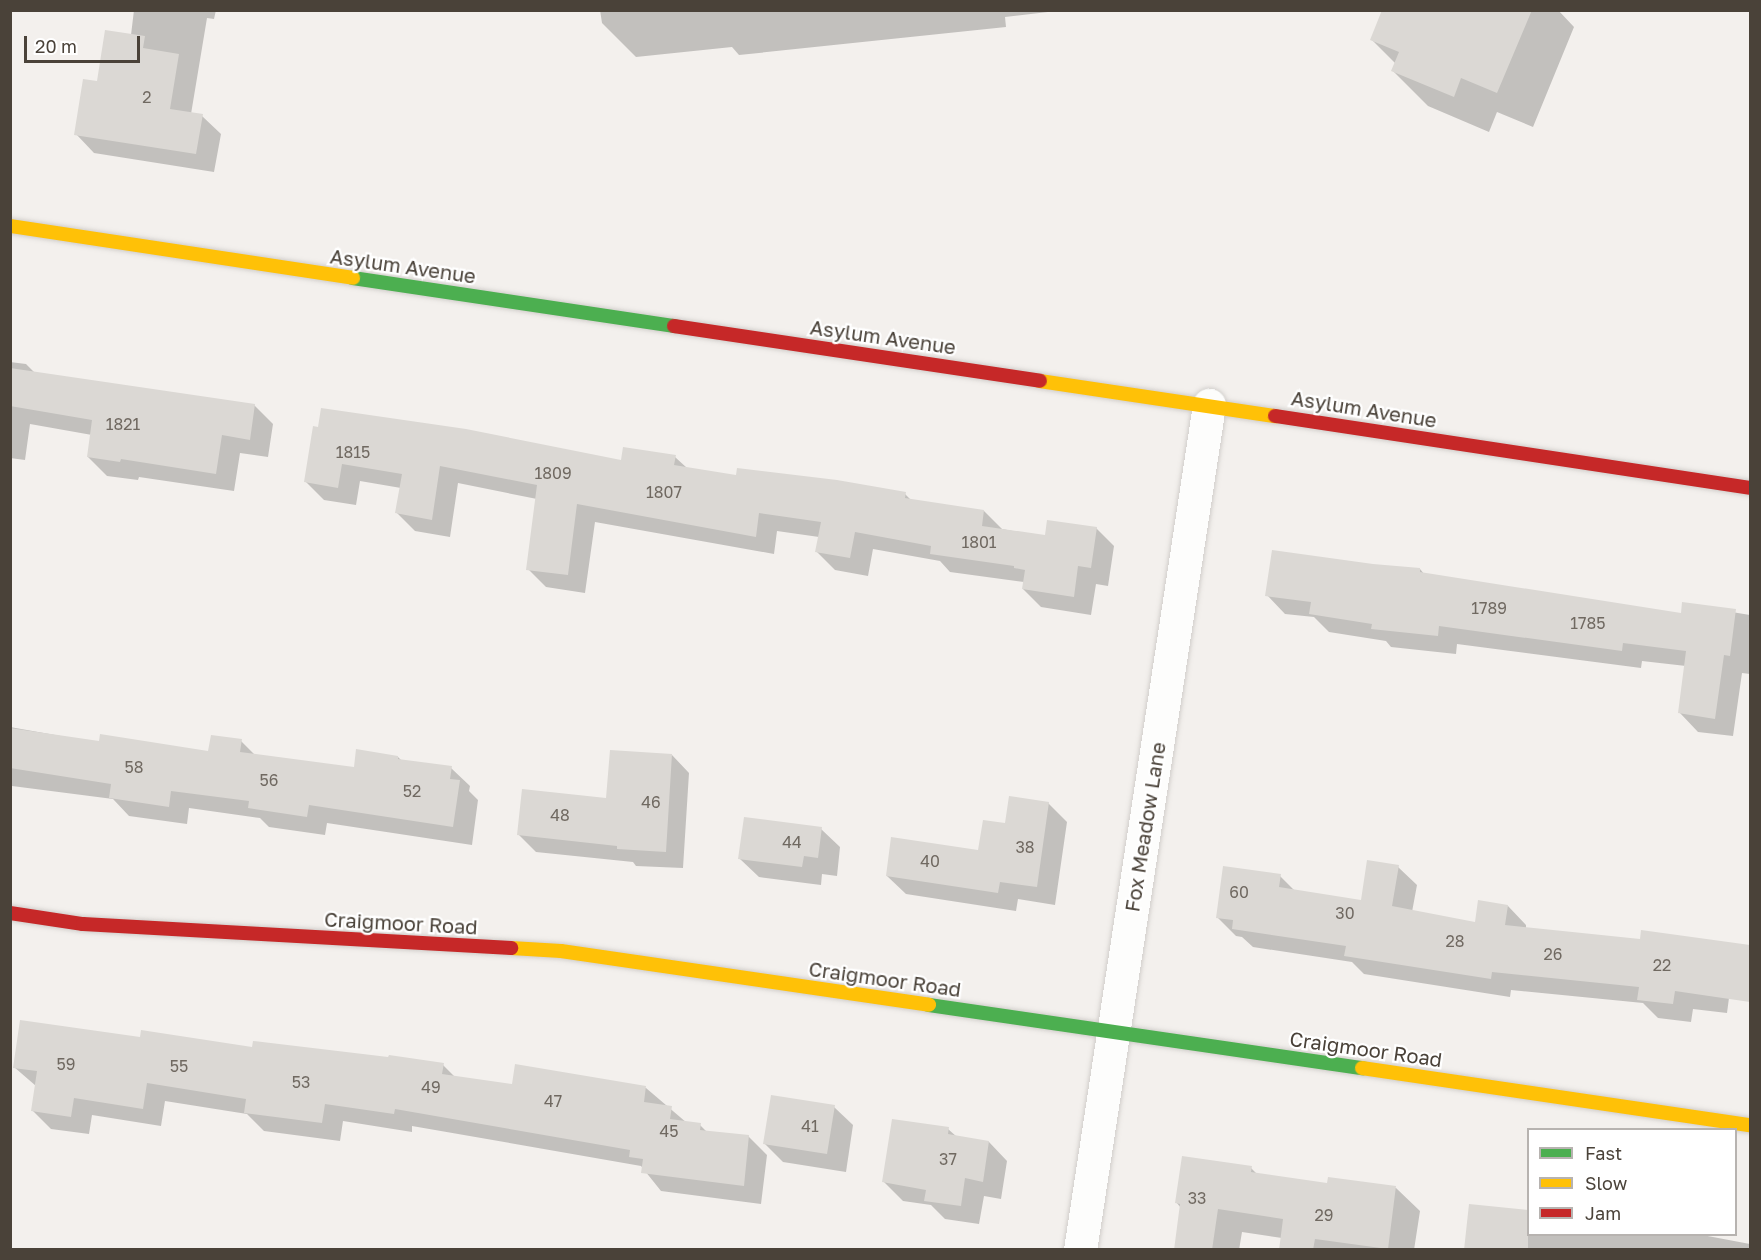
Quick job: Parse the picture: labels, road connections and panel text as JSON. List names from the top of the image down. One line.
{"streets":{"main road":["Asylum Avenue","Craigmoor Road"],"street":["Fox Meadow Lane"]},"crossings":[["Asylum Avenue","Fox Meadow Lane"],["Fox Meadow Lane","Craigmoor Road"]],"house_numbers":["2","1821","1815","1809","1807","1801","1789","1785","58","56","52","46","48","44","38","40","60","30","28","26","22","59","55","53","49","47","41","45","37","33","29"],"legend":["Fast","Slow","Jam"],"scale_bar":"20 m"}
